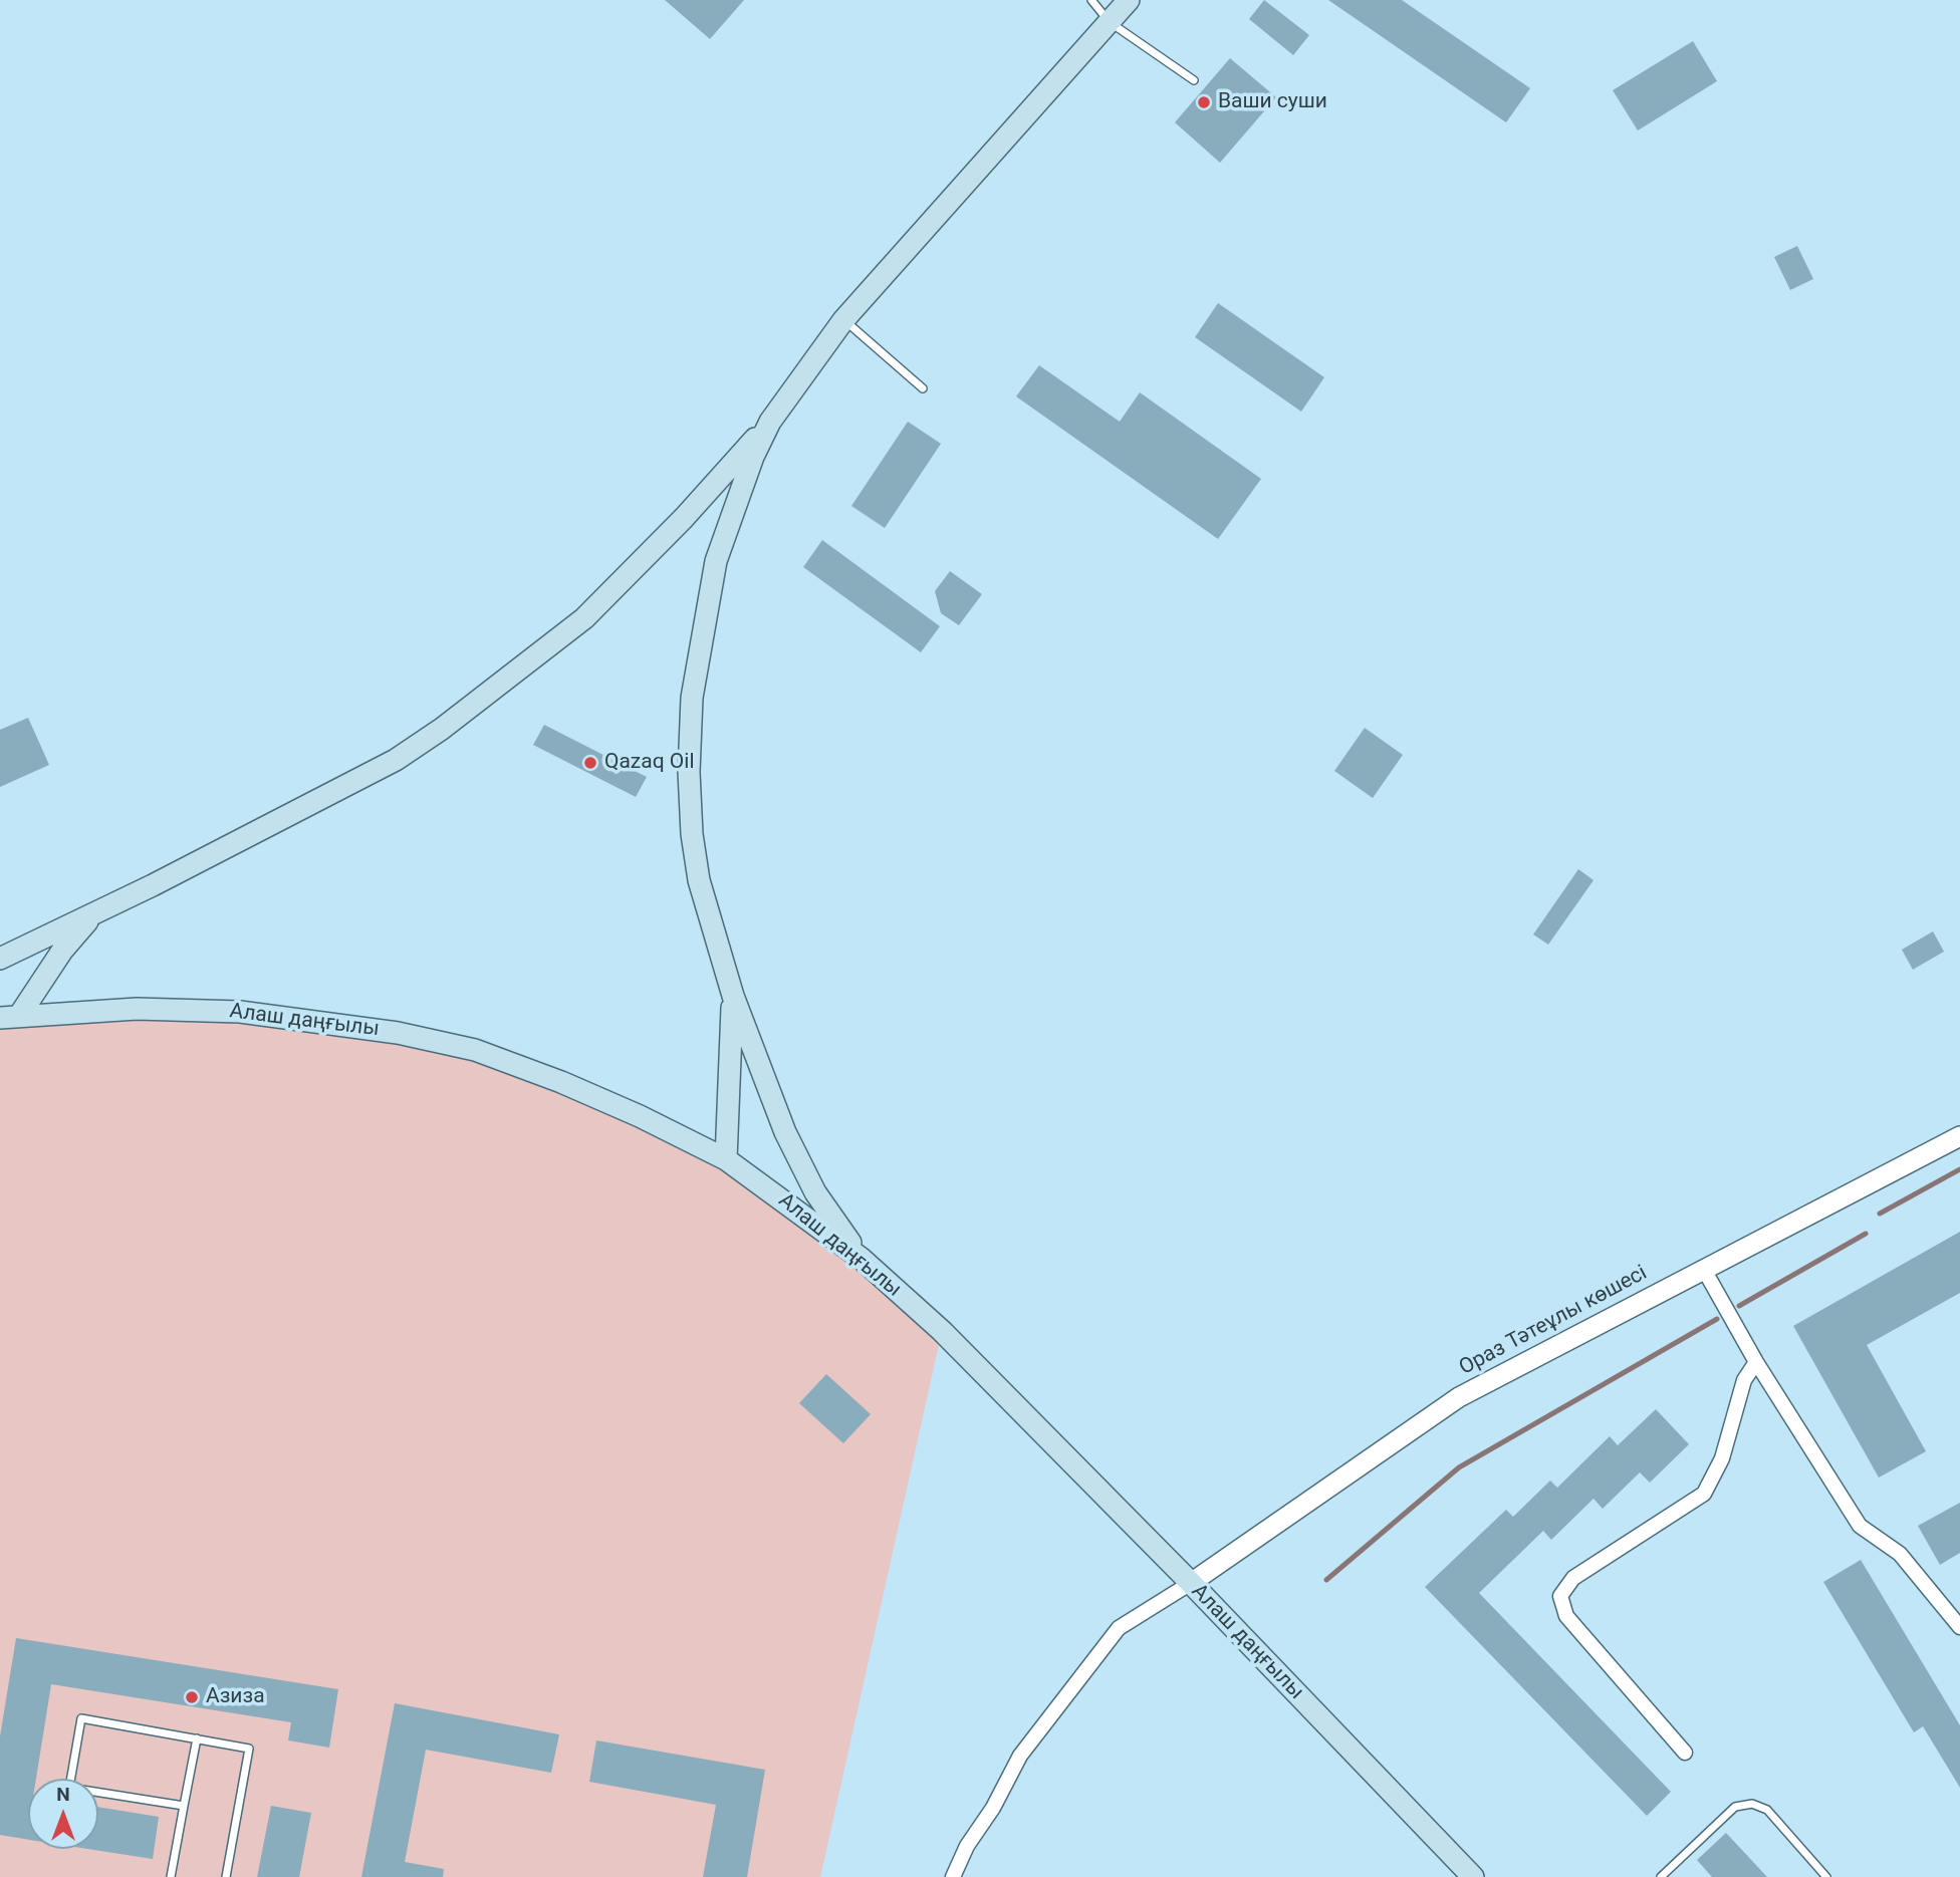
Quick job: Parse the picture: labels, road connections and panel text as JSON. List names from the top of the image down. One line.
{"streets":{"main road":["Алаш даңғылы"],"street":["Ораз Тәтеұлы көшесі"]},"crossings":[["Алаш даңғылы","Ораз Тәтеұлы көшесі"]],"places":["Ваши суши","Qazaq Oil","Азиза"],"north":"top"}
